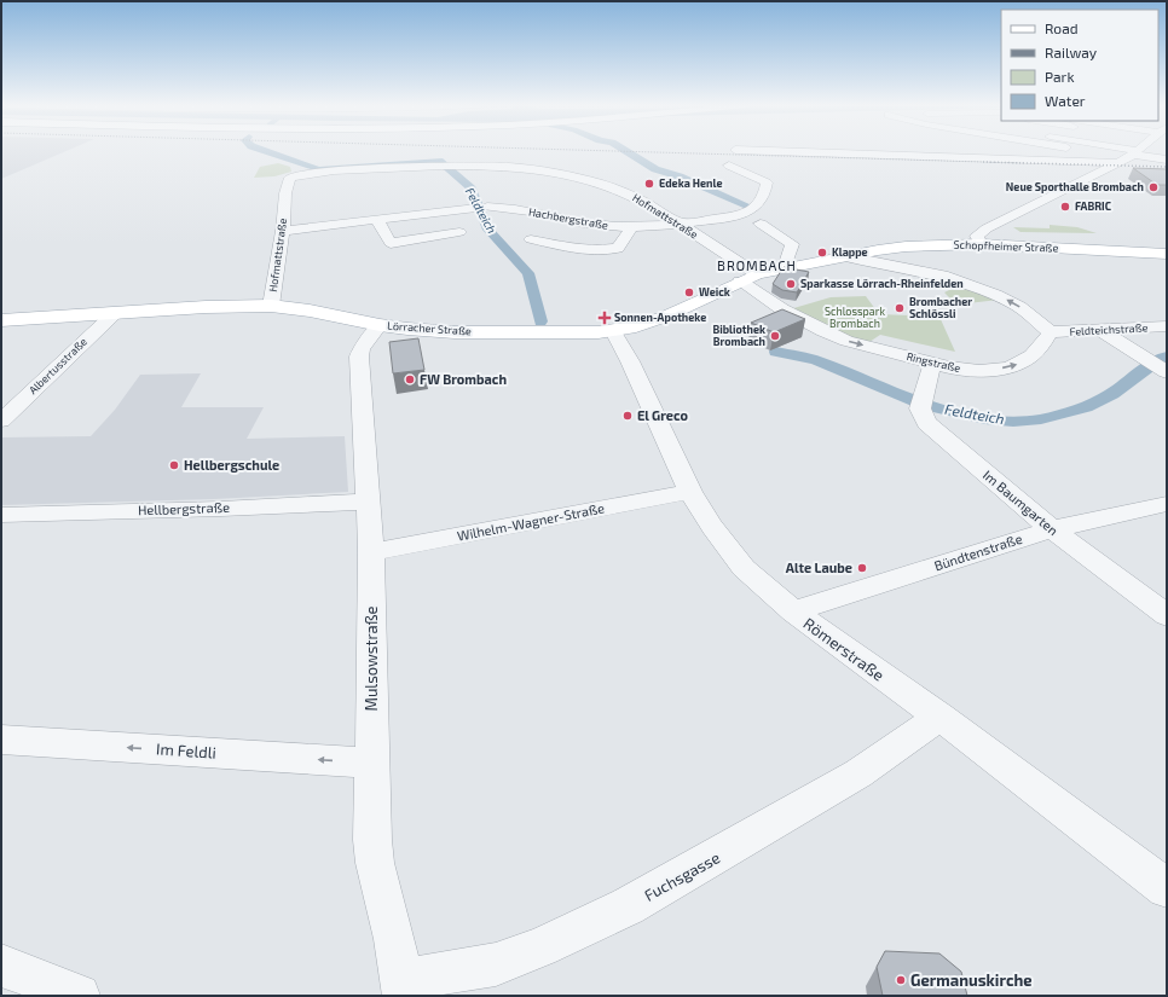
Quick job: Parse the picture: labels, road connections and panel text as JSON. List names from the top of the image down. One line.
{"streets":{"main road":["Schopfheimer Straße","Lörracher Straße"],"street":["Hofmattstraße","Hachbergstraße","Feldteichstraße","Ringstraße","Albertusstraße","Im Baumgarten","Hellbergstraße","Wilhelm-Wagner-Straße","Bündtenstraße","Römerstraße","Mulsowstraße","Im Feldli","Fuchsgasse"]},"crossings":[["Hofmattstraße","Hachbergstraße"],["Hofmattstraße","Lörracher Straße"],["Schopfheimer Straße","Lörracher Straße"],["Lörracher Straße","Ringstraße"],["Lörracher Straße","Albertusstraße"],["Lörracher Straße","Römerstraße"],["Lörracher Straße","Mulsowstraße"],["Feldteichstraße","Ringstraße"],["Ringstraße","Im Baumgarten"],["Im Baumgarten","Bündtenstraße"],["Hellbergstraße","Mulsowstraße"],["Wilhelm-Wagner-Straße","Römerstraße"],["Wilhelm-Wagner-Straße","Mulsowstraße"],["Bündtenstraße","Römerstraße"],["Römerstraße","Fuchsgasse"],["Mulsowstraße","Im Feldli"],["Mulsowstraße","Fuchsgasse"]],"one_way":["Im Feldli"],"districts":["BROMBACH"],"water":["Feldteich"],"parks":["Schlosspark Brombach"],"places":{"other":["Edeka Henle","Neue Sporthalle Brombach","FABRIC","Klappe","Sparkasse Lörrach-Rheinfelden","Weick","Brombacher Schlössli","Bibliothek Brombach","FW Brombach","El Greco","Hellbergschule","Alte Laube","Germanuskirche"],"health":["Sonnen-Apotheke"]},"legend":["Road","Railway","Park","Water"]}
